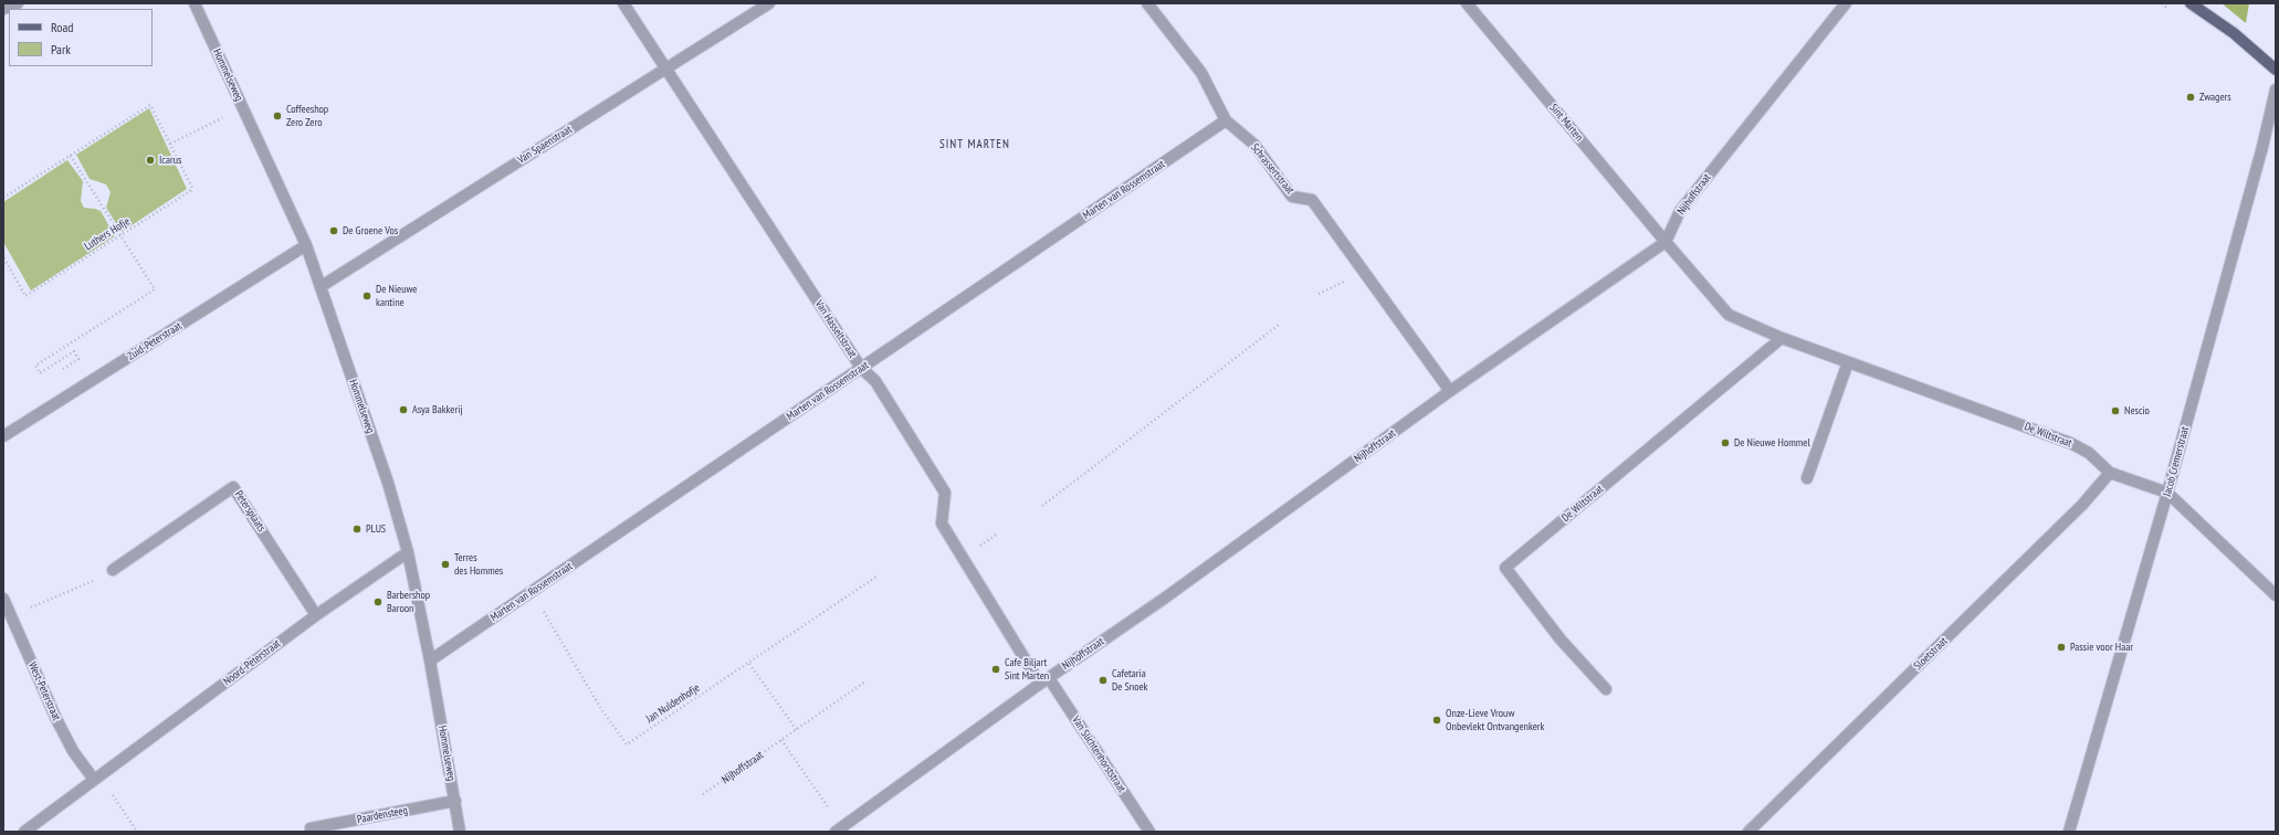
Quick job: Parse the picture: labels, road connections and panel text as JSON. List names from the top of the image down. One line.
{"streets":{"street":["Hommelseweg","Sint Marten","Van Spaenstraat","Schrassertstraat","Marten van Rossemstraat","Nijhoffstraat","Van Hasseltstraat","Zuid-Peterstraat","De Wiltstraat","Jacob Cremerstraat","Petersplaats","Sloetstraat","Noord-Peterstraat","West-Peterstraat","Van Slichtenhorststraat","Paardensteeg"],"path":["Luthers Hofje","Jan Nuldenhofje"]},"crossings":[["Hommelseweg","Van Spaenstraat"],["Hommelseweg","Marten van Rossemstraat"],["Hommelseweg","Zuid-Peterstraat"],["Hommelseweg","Noord-Peterstraat"],["Hommelseweg","Paardensteeg"],["Sint Marten","Nijhoffstraat"],["Sint Marten","De Wiltstraat"],["Van Spaenstraat","Van Hasseltstraat"],["Schrassertstraat","Marten van Rossemstraat"],["Schrassertstraat","Nijhoffstraat"],["Marten van Rossemstraat","Van Hasseltstraat"],["Marten van Rossemstraat","Jan Nuldenhofje"],["Nijhoffstraat","Van Hasseltstraat"],["Nijhoffstraat","De Wiltstraat"],["Nijhoffstraat","Van Slichtenhorststraat"],["Van Hasseltstraat","Van Slichtenhorststraat"],["De Wiltstraat","Jacob Cremerstraat"],["De Wiltstraat","Sloetstraat"],["Petersplaats","Noord-Peterstraat"],["Noord-Peterstraat","West-Peterstraat"]],"districts":["SINT MARTEN"],"places":["Zwagers","Coffeeshop Zero Zero","Icarus","De Groene Vos","De Nieuwe kantine","Asya Bakkerij","Nescio","De Nieuwe Hommel","PLUS","Terres des Hommes","Barbershop Baroon","Passie voor Haar","Cafe Biljart Sint Marten","Cafetaria De Snoek","Onze-Lieve Vrouw Onbevlekt Ontvangenkerk"],"legend":["Road","Park"]}
